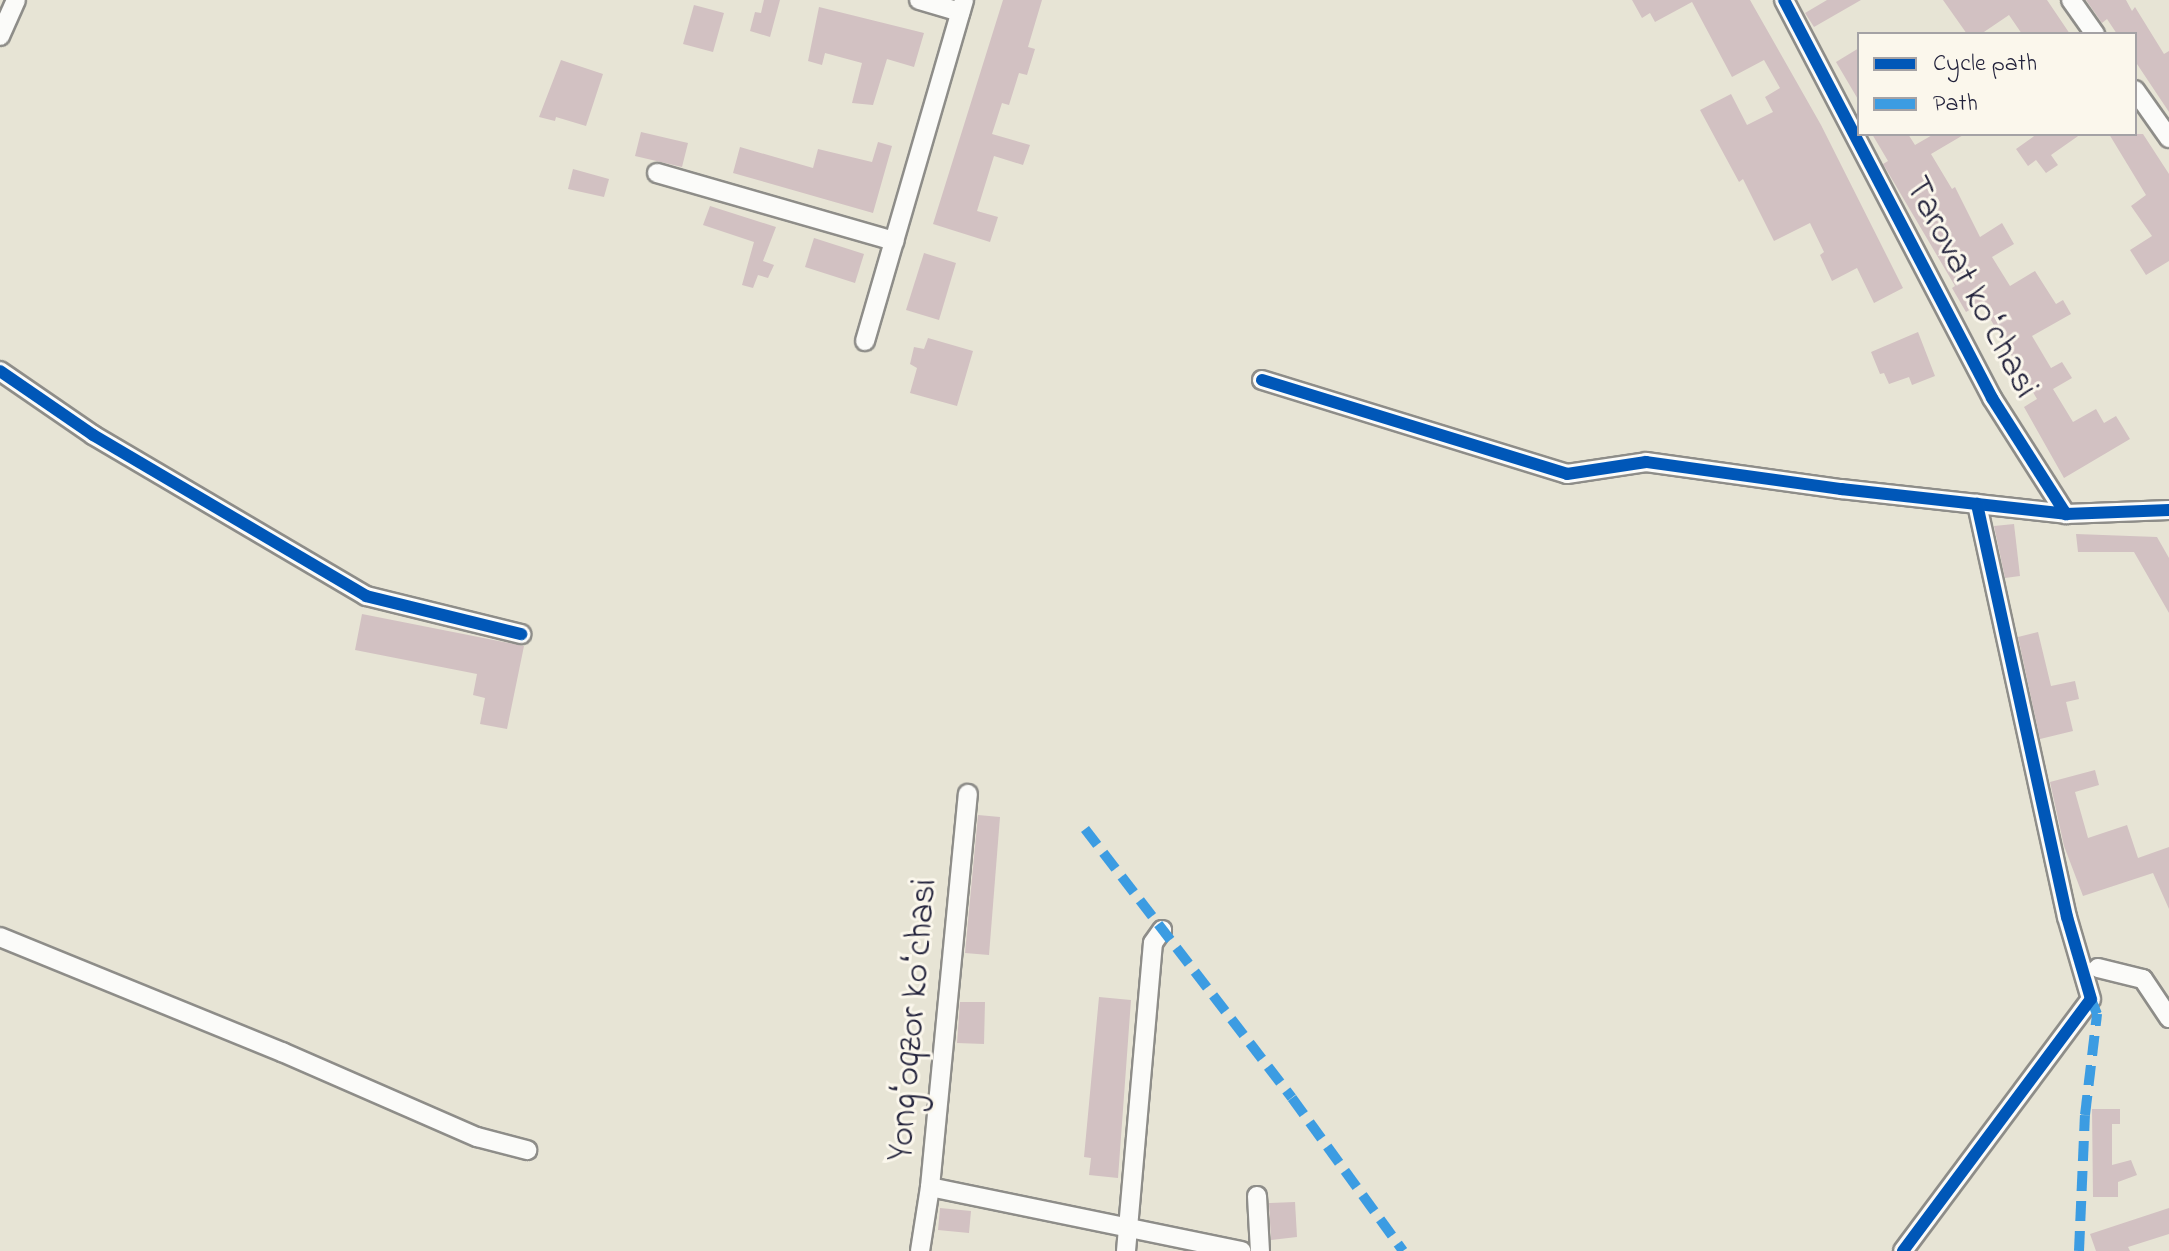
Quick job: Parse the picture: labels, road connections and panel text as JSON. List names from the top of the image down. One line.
{"streets":{"street":["Tarovat koʻchasi","Yongʻoqzor koʻchasi"]},"legend":["Cycle path","Path"]}
